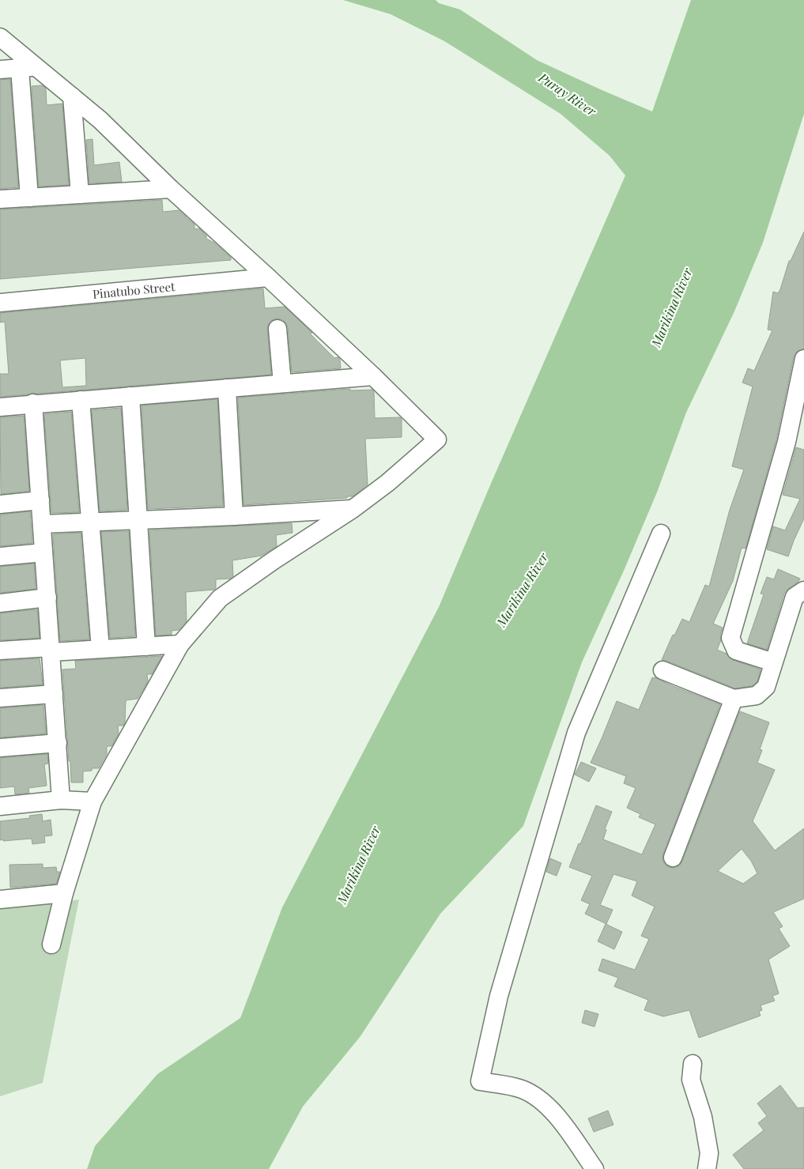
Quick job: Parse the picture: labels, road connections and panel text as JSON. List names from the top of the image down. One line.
{"streets":{"street":["Pinatubo Street"]},"water":["Puray River","Marikina River"]}
